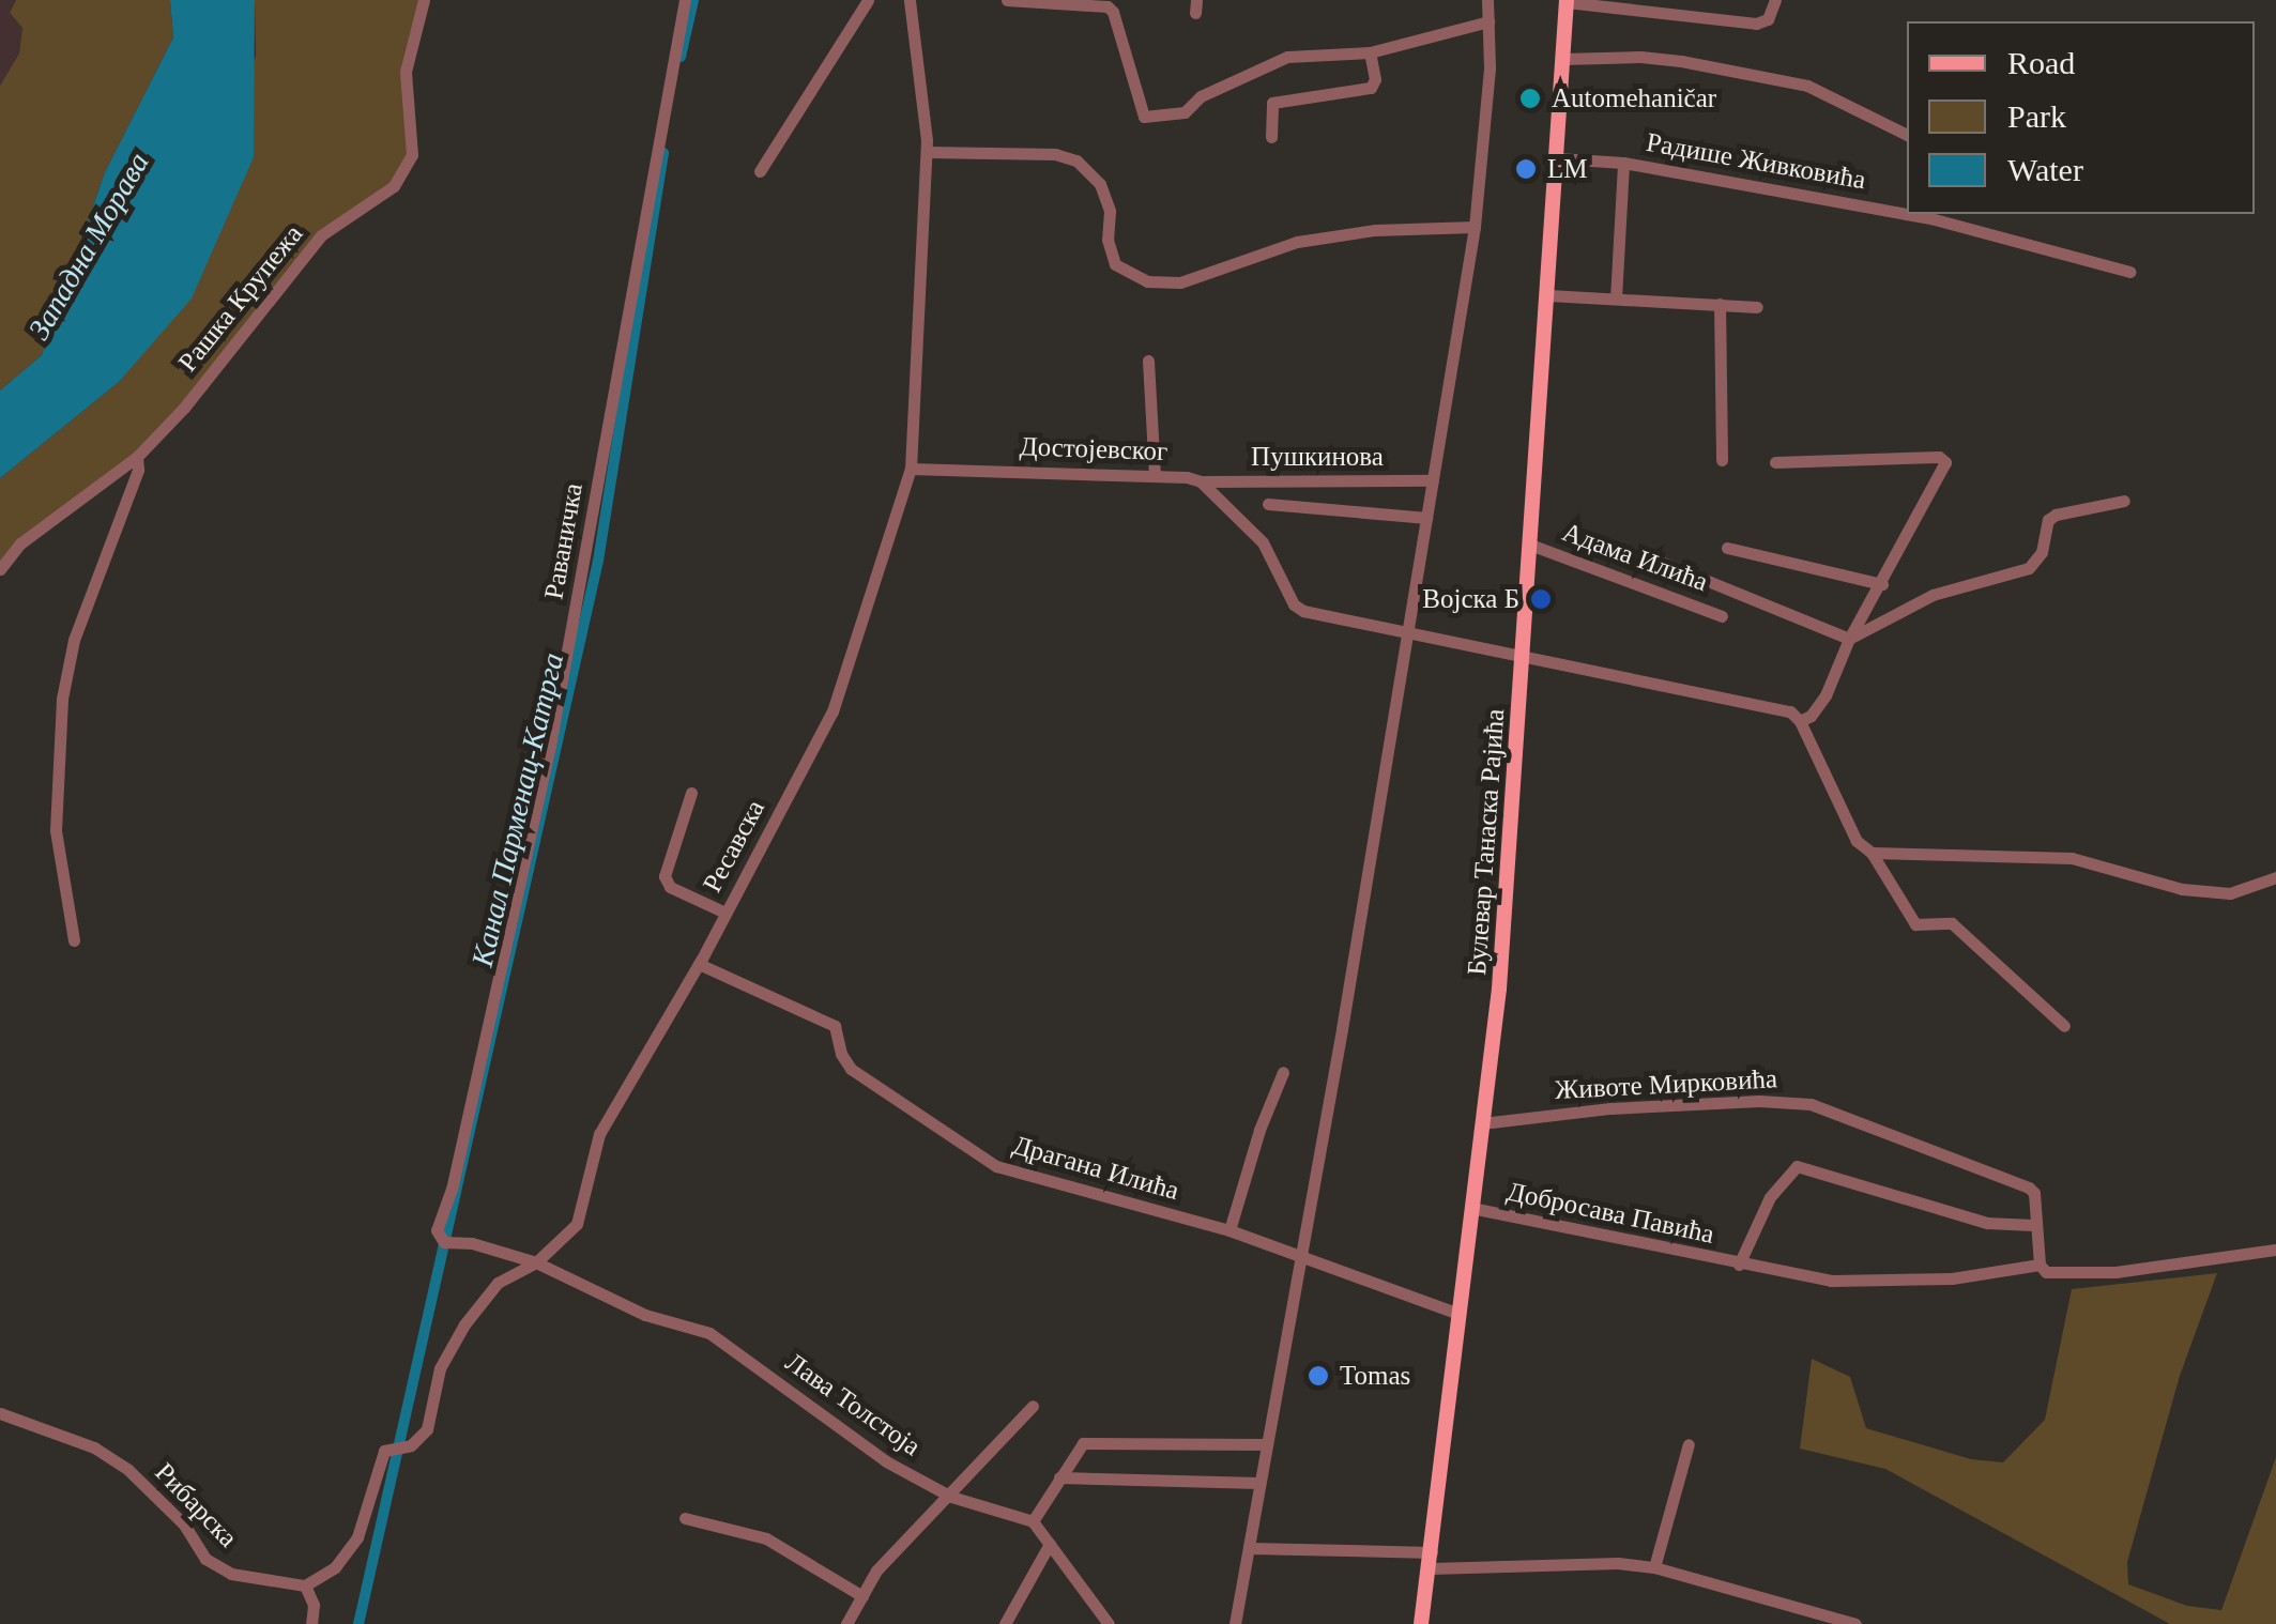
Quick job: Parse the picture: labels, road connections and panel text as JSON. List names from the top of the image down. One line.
{"streets":{"main road":["Булевар Танаска Рајића"],"street":["Радише Живковића","Рашка Крупежа","Достојевског","Пушкинова","Раваничка","Адама Илића","Ресавска","Животе Мирковића","Драгана Илића","Добросава Павића","Лава Толстоја","Рибарска"]},"crossings":[["Радише Живковића","Булевар Танаска Рајића"],["Достојевског","Пушкинова"],["Достојевског","Булевар Танаска Рајића"],["Достојевског","Ресавска"],["Раваничка","Ресавска"],["Раваничка","Лава Толстоја"],["Адама Илића","Булевар Танаска Рајића"],["Булевар Танаска Рајића","Животе Мирковића"],["Булевар Танаска Рајића","Добросава Павића"],["Ресавска","Драгана Илића"],["Ресавска","Лава Толстоја"],["Ресавска","Рибарска"],["Животе Мирковића","Добросава Павића"]],"water":["Западна Морава","Канал Парменац-Катрга"],"places":["Automehaničar","LM","Војска Б","Tomas"],"legend":["Road","Park","Water"]}
